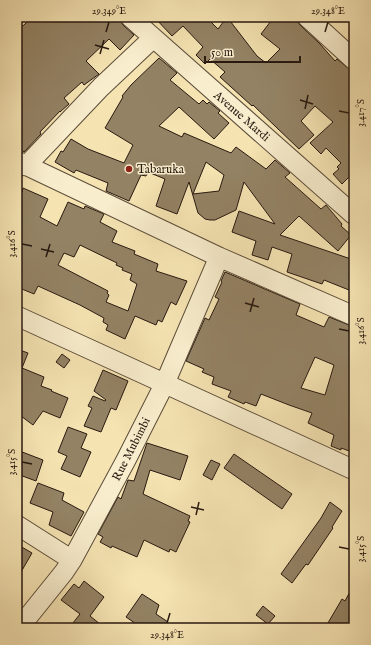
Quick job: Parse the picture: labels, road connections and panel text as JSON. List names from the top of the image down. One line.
{"streets":{"street":["Avenue Mardi","Rue Mubimbi"]},"places":["Tabaruka"],"scale_bar":"50 m","coordinates":["29.349°E","29.348°E","3.417°S","3.416°S","3.415°S"]}
